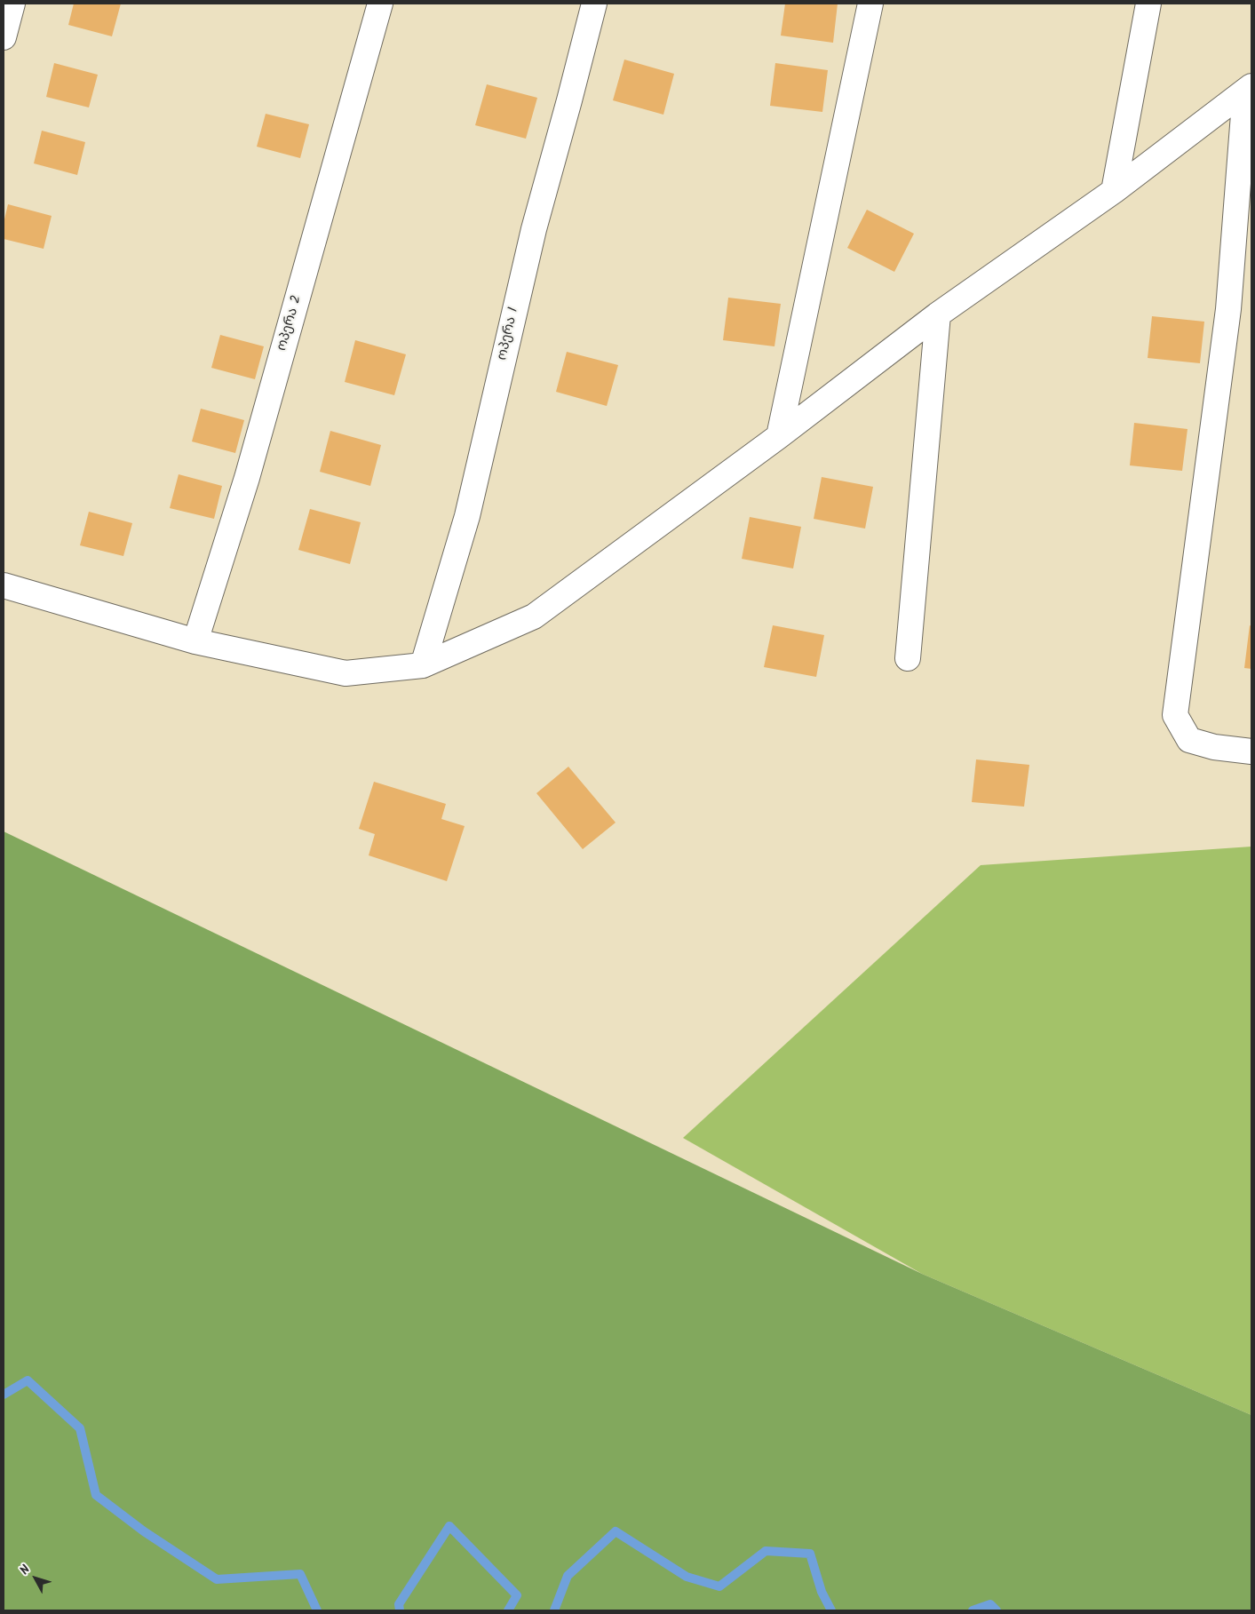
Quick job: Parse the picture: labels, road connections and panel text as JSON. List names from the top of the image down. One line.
{"streets":{"street":["ოპერა 2","ოპერა 1"]},"north":"top left"}
